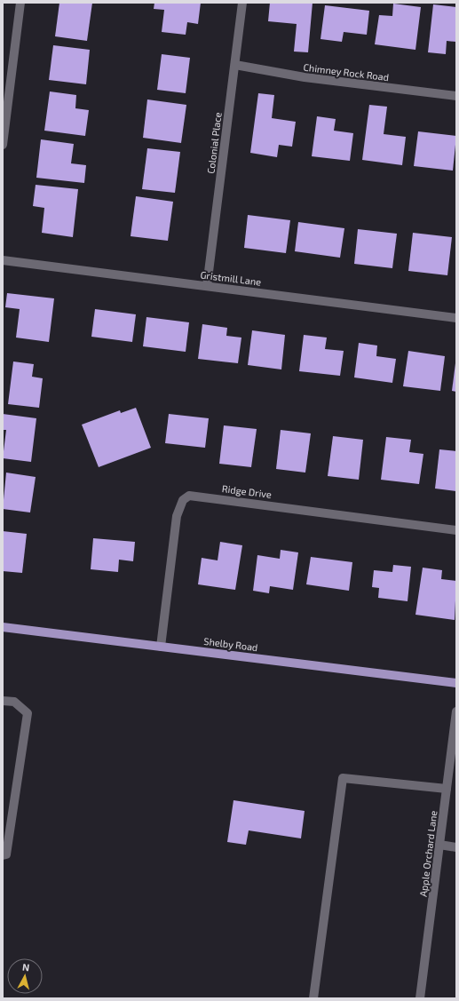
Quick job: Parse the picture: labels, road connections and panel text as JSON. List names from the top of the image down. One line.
{"streets":{"main road":["Shelby Road"],"street":["Chimney Rock Road","Colonial Place","Gristmill Lane","Ridge Drive","Apple Orchard Lane"]},"crossings":[["Chimney Rock Road","Colonial Place"],["Colonial Place","Gristmill Lane"],["Ridge Drive","Shelby Road"]],"north":"top"}
